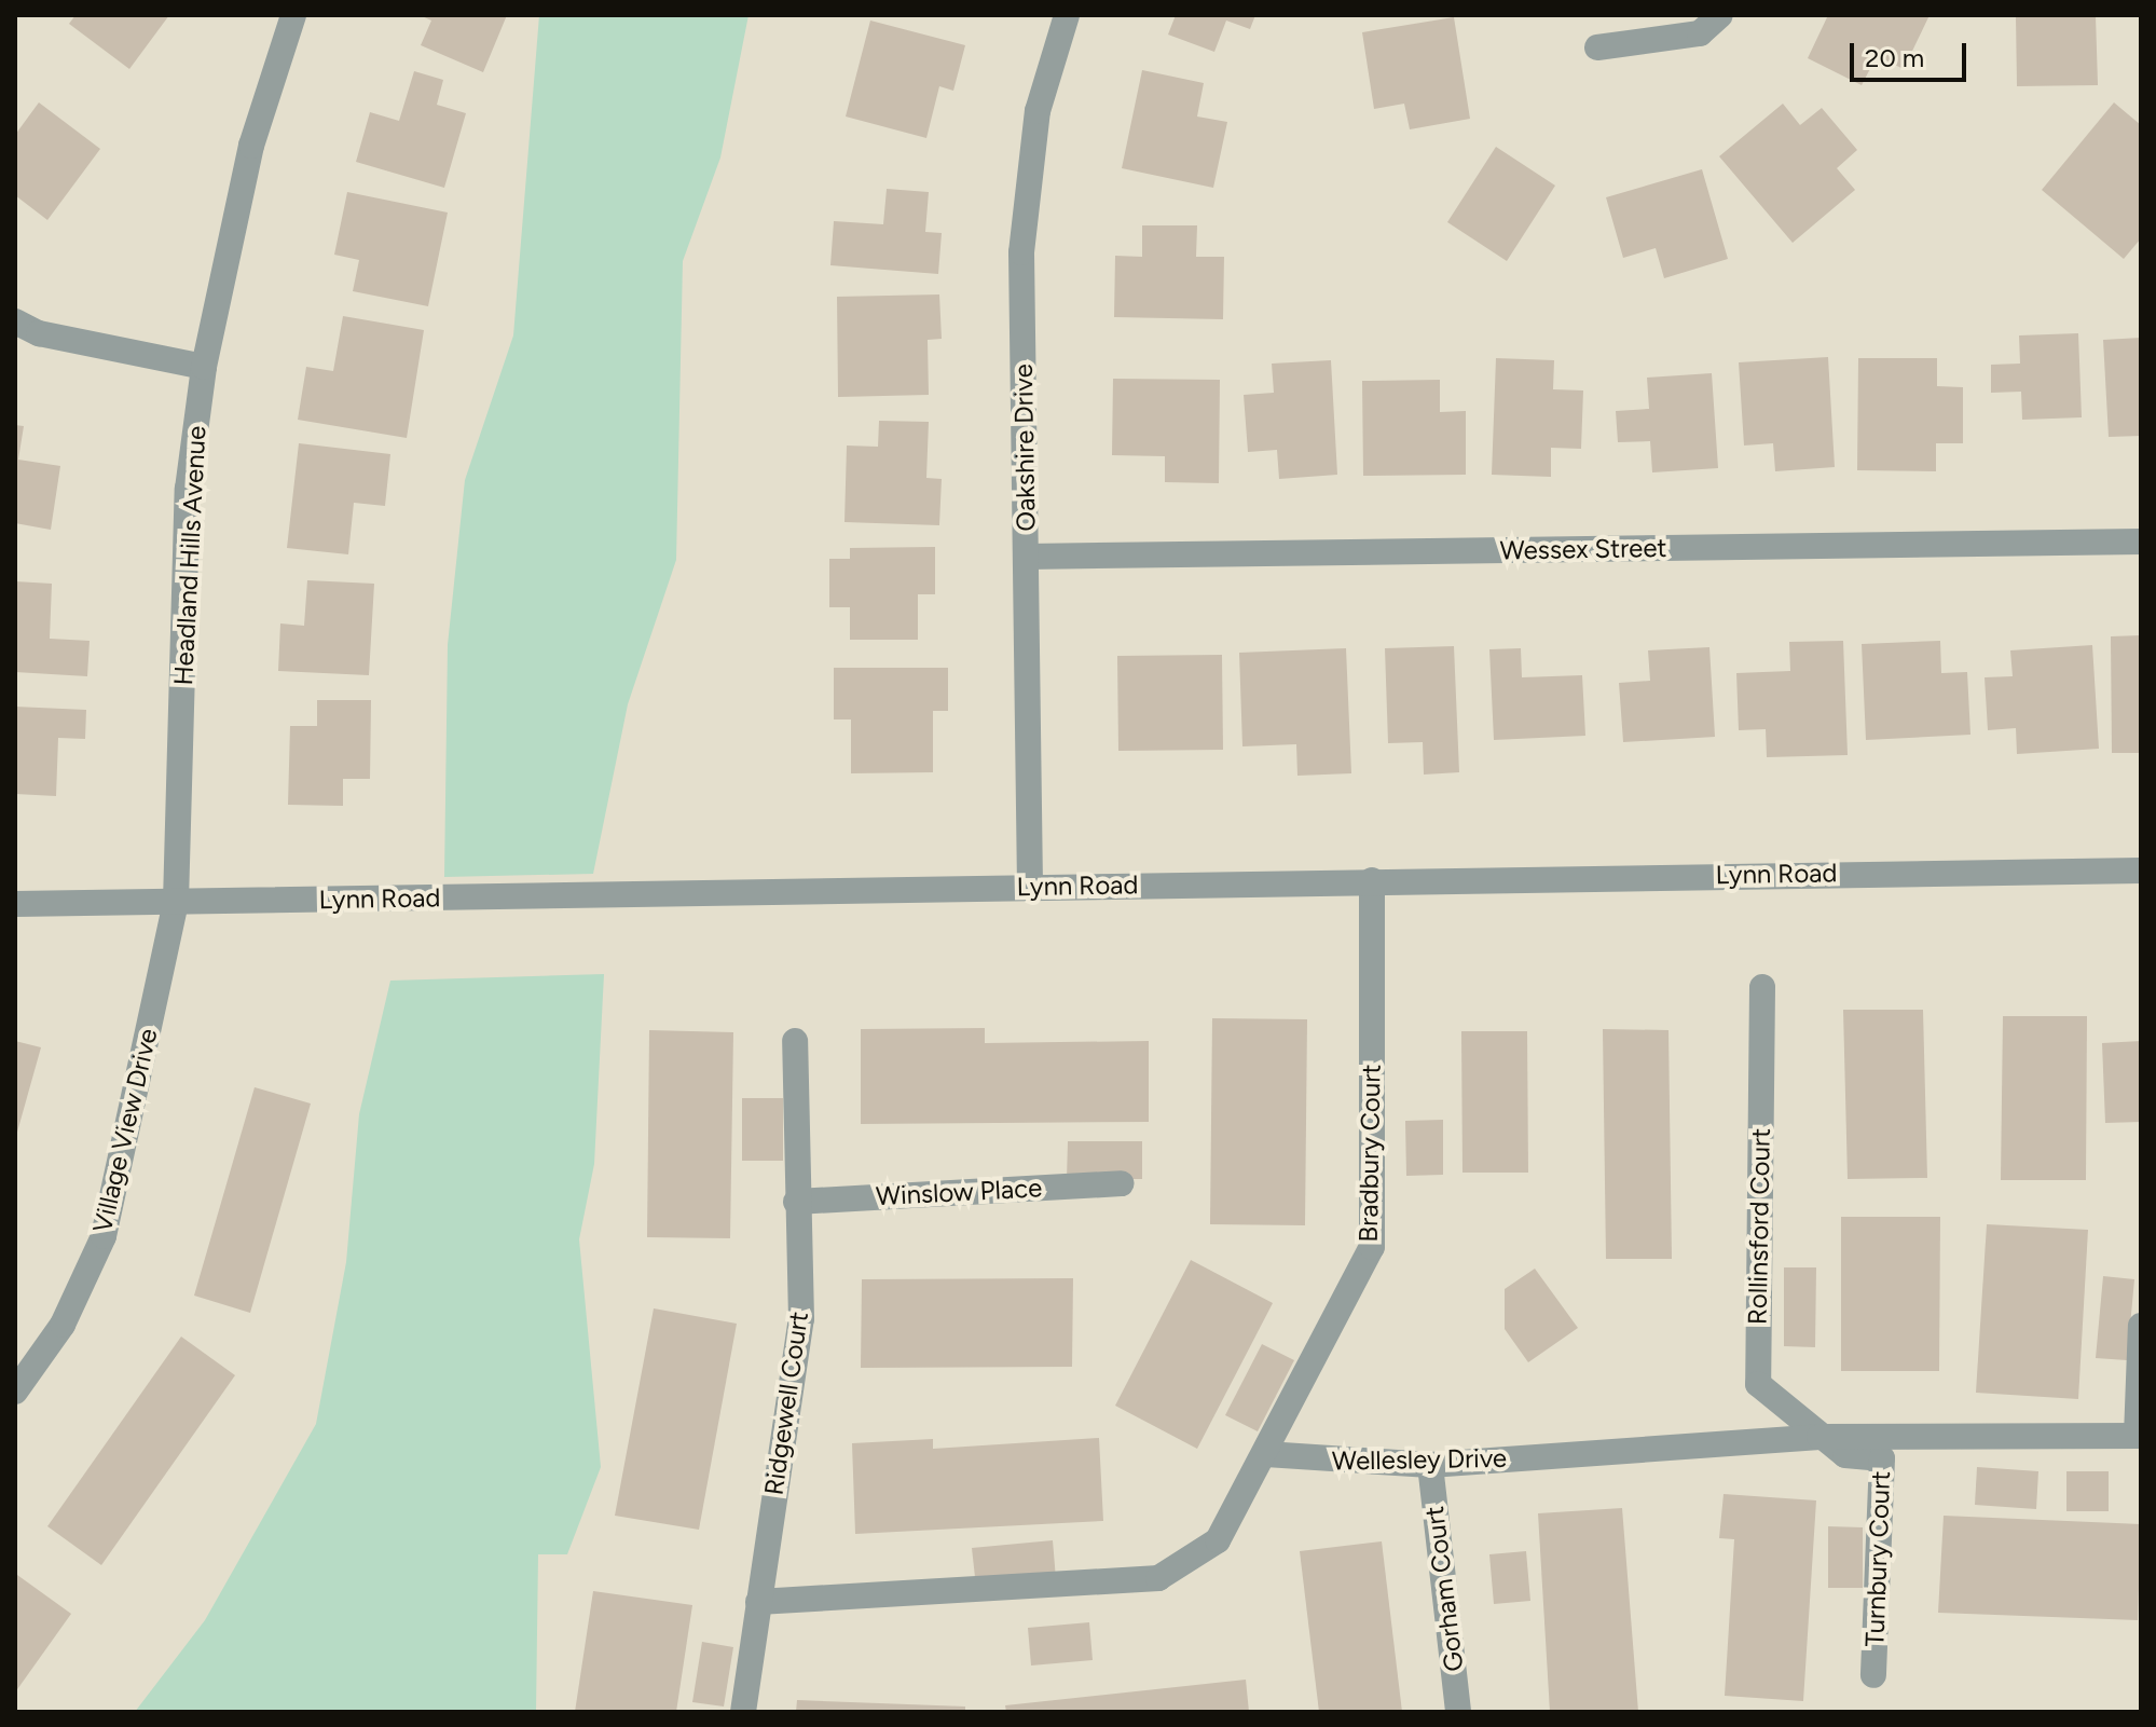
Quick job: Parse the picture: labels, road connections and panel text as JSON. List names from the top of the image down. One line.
{"streets":{"street":["Oakshire Drive","Wessex Street","Headland Hills Avenue","Lynn Road","Village View Drive","Bradbury Court","Winslow Place","Rollinsford Court","Ridgewell Court","Wellesley Drive","Turnbury Court","Gorham Court"]},"crossings":[["Oakshire Drive","Wessex Street"],["Oakshire Drive","Lynn Road"],["Headland Hills Avenue","Lynn Road"],["Headland Hills Avenue","Village View Drive"],["Lynn Road","Village View Drive"],["Lynn Road","Bradbury Court"],["Bradbury Court","Wellesley Drive"],["Winslow Place","Ridgewell Court"],["Rollinsford Court","Wellesley Drive"],["Rollinsford Court","Turnbury Court"],["Wellesley Drive","Turnbury Court"],["Wellesley Drive","Gorham Court"]],"scale_bar":"20 m"}
